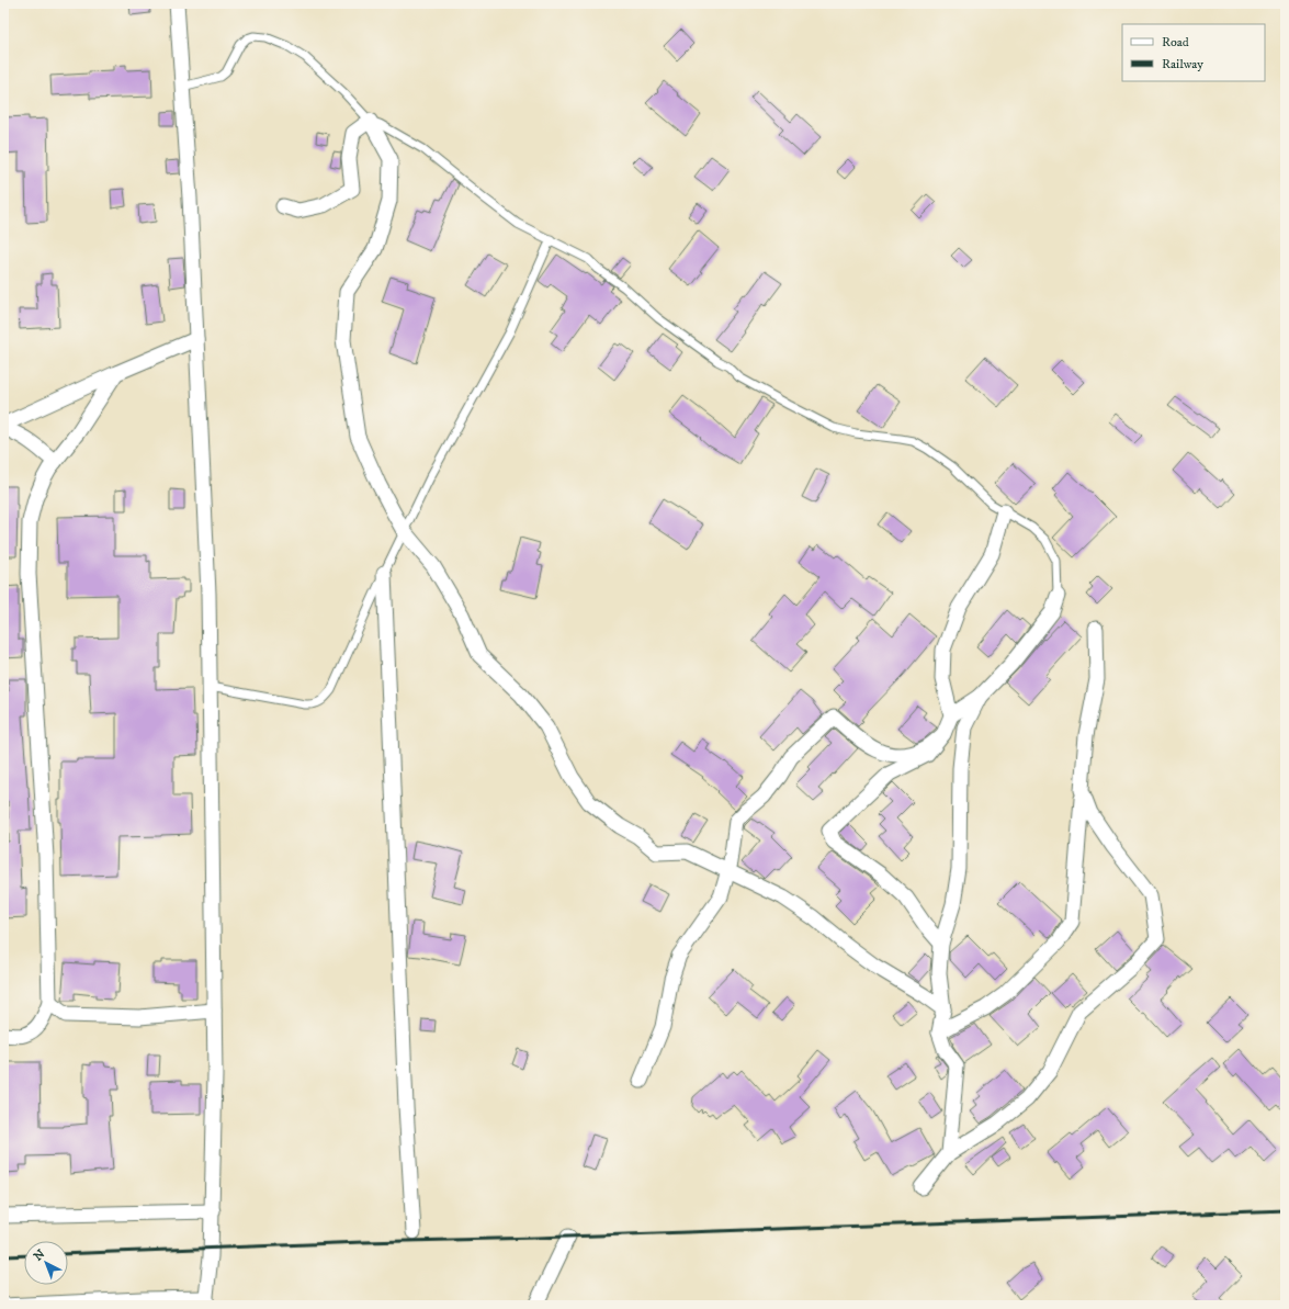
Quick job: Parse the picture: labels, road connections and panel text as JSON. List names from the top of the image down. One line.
{"legend":["Road","Railway"],"north":"top left"}
